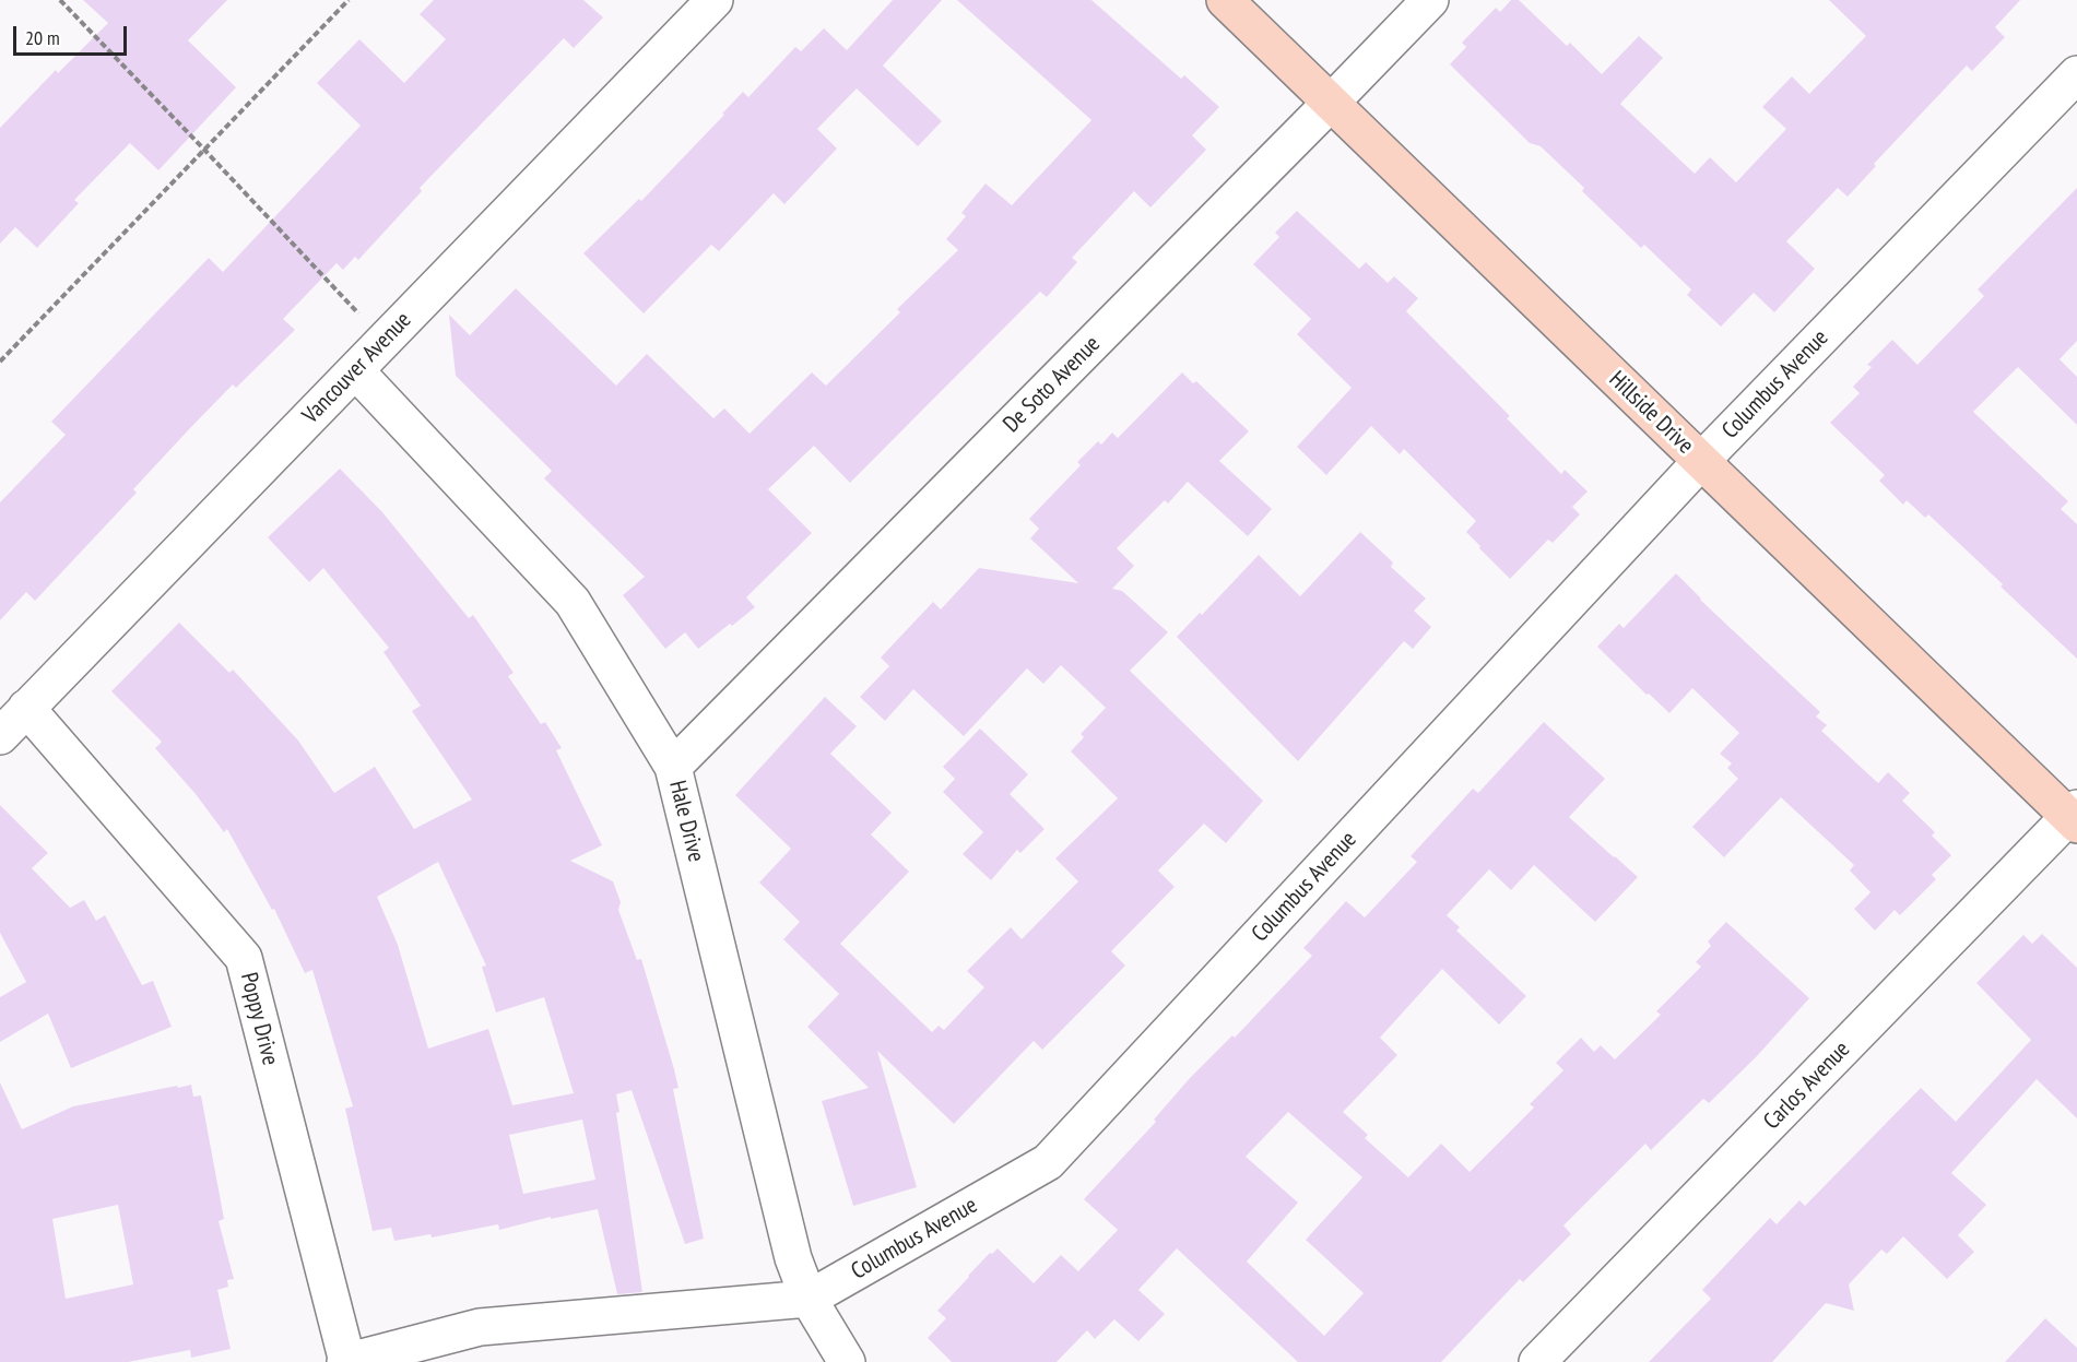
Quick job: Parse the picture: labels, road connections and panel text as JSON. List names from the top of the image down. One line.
{"streets":{"main road":["Hillside Drive"],"street":["Vancouver Avenue","De Soto Avenue","Columbus Avenue","Hale Drive","Poppy Drive","Carlos Avenue"]},"crossings":[["Vancouver Avenue","Hale Drive"],["Vancouver Avenue","Poppy Drive"],["De Soto Avenue","Hillside Drive"],["De Soto Avenue","Hale Drive"],["Columbus Avenue","Hillside Drive"],["Columbus Avenue","Hale Drive"],["Columbus Avenue","Poppy Drive"],["Hillside Drive","Carlos Avenue"]],"scale_bar":"20 m"}
